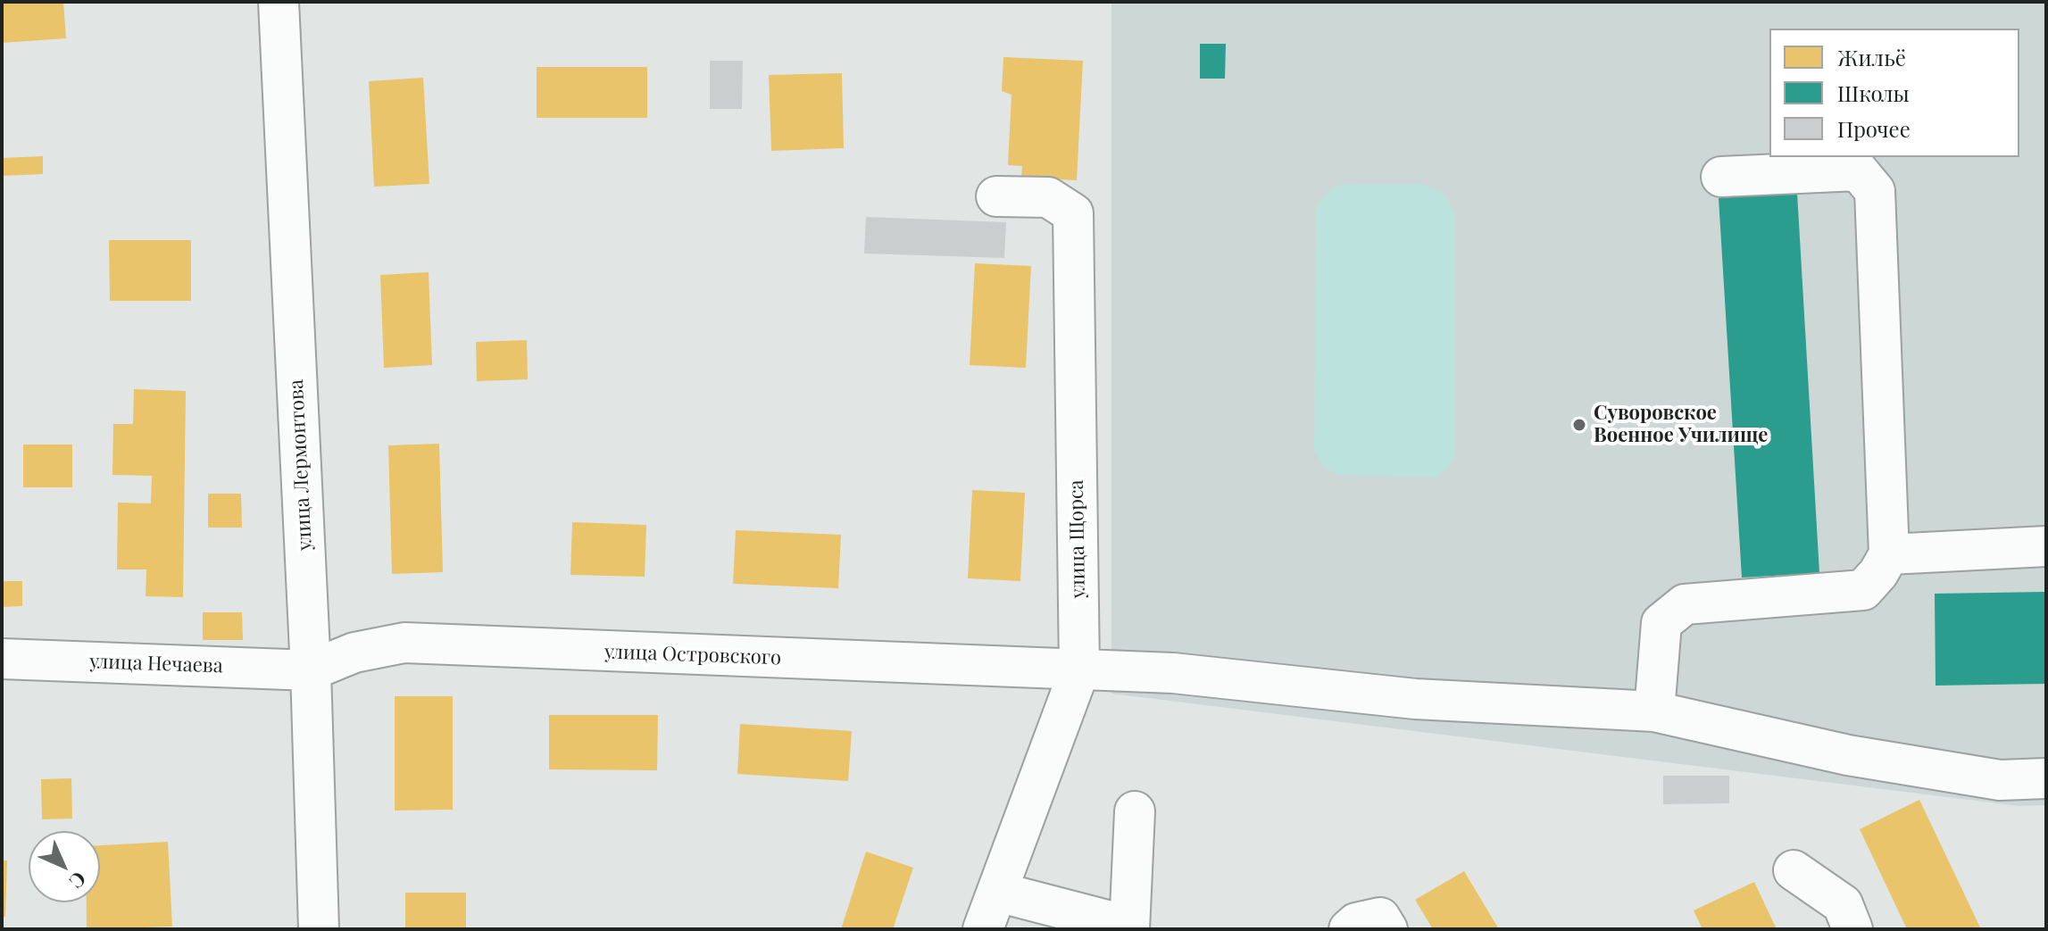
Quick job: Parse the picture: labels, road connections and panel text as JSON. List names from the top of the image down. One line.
{"streets":{"street":["улица Лермонтова","улица Щорса","улица Островского","улица Нечаева"]},"crossings":[["улица Лермонтова","улица Островского"],["улица Лермонтова","улица Нечаева"],["улица Щорса","улица Островского"],["улица Островского","улица Нечаева"]],"places":["Суворовское Военное Училище"],"legend":["Жильё","Школы","Прочее"],"north":"bottom right"}
